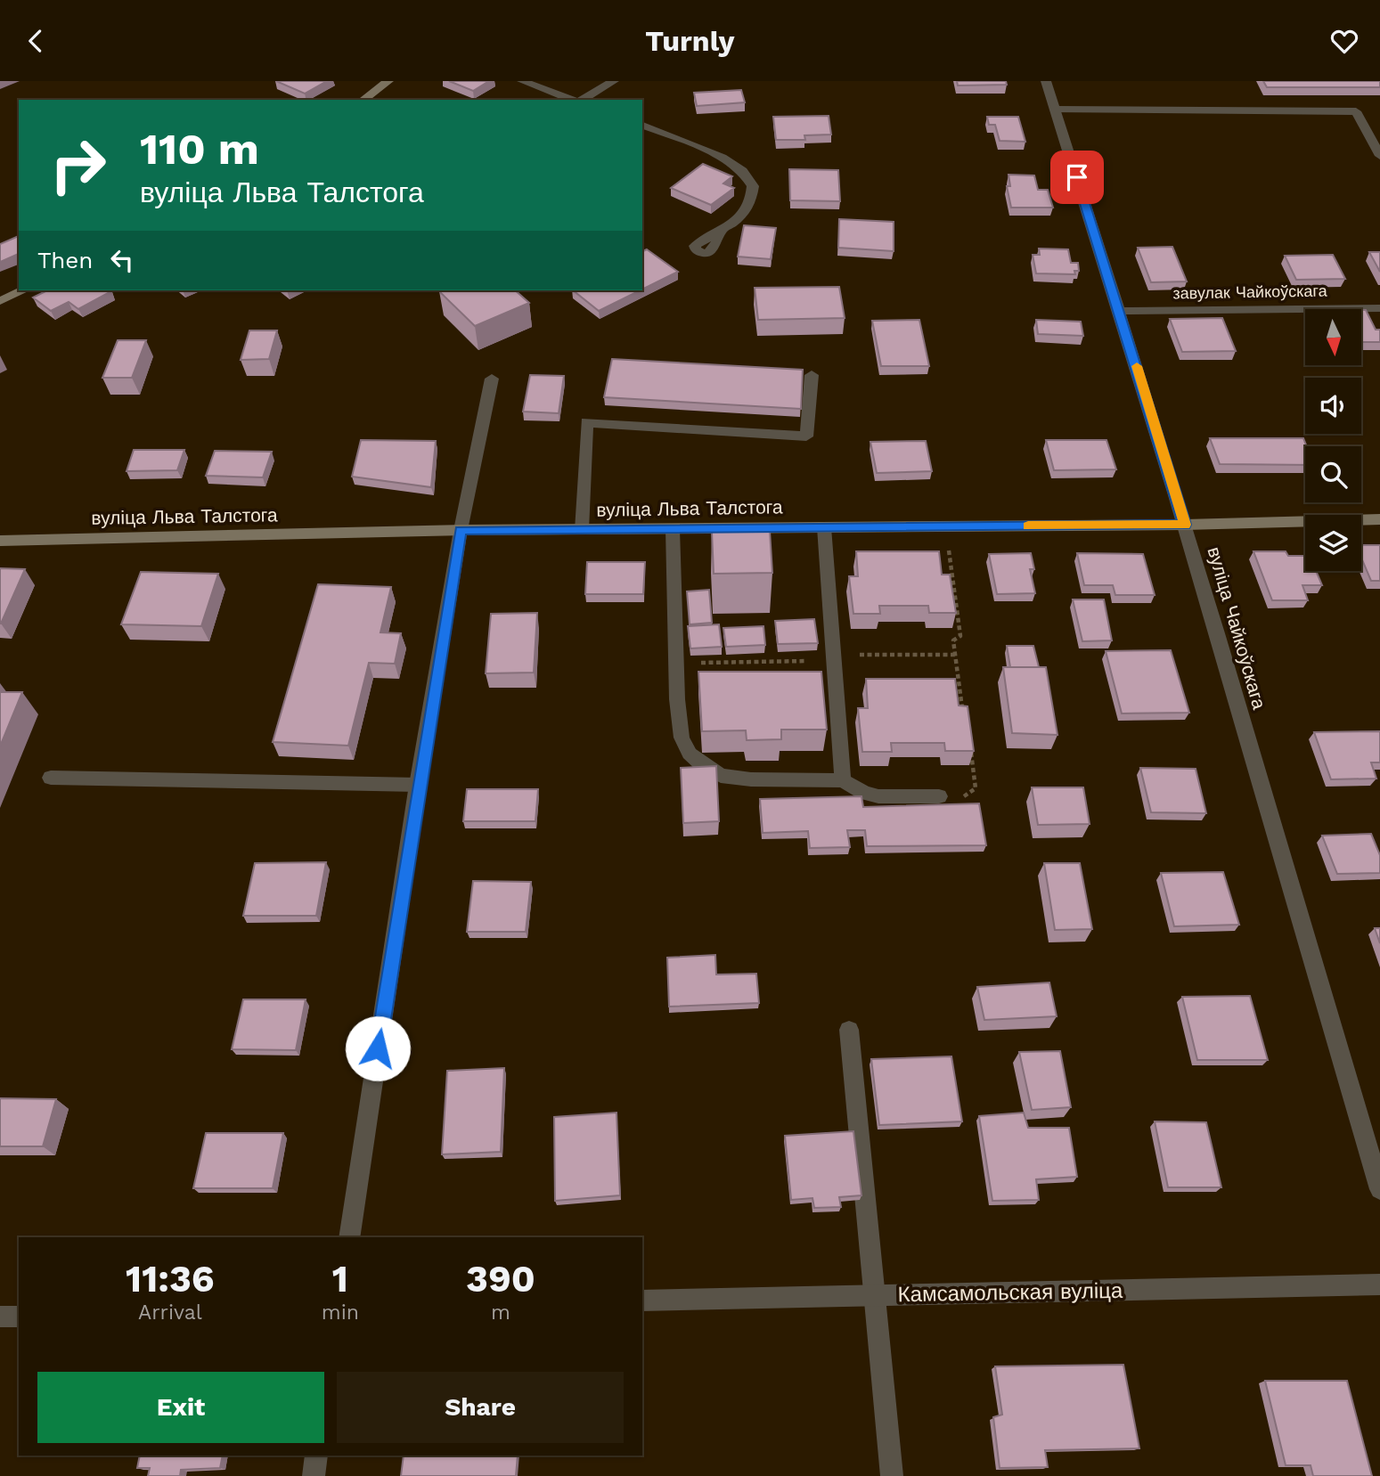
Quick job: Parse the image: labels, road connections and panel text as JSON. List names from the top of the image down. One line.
{"streets":{"main road":["вуліца Льва Талстога"],"street":["завулак Чайкоўскага","вуліца Чайкоўскага","Камсамольская вуліца"]},"crossings":[["завулак Чайкоўскага","вуліца Чайкоўскага"],["вуліца Льва Талстога","вуліца Чайкоўскага"]],"north":"bottom","page":{"header":"Turnly","turn":["110 m","вуліца Льва Талстога"],"then":"Then","eta":["11:36","Arrival","1","min","390","m"],"buttons":["Exit","Share"]}}
